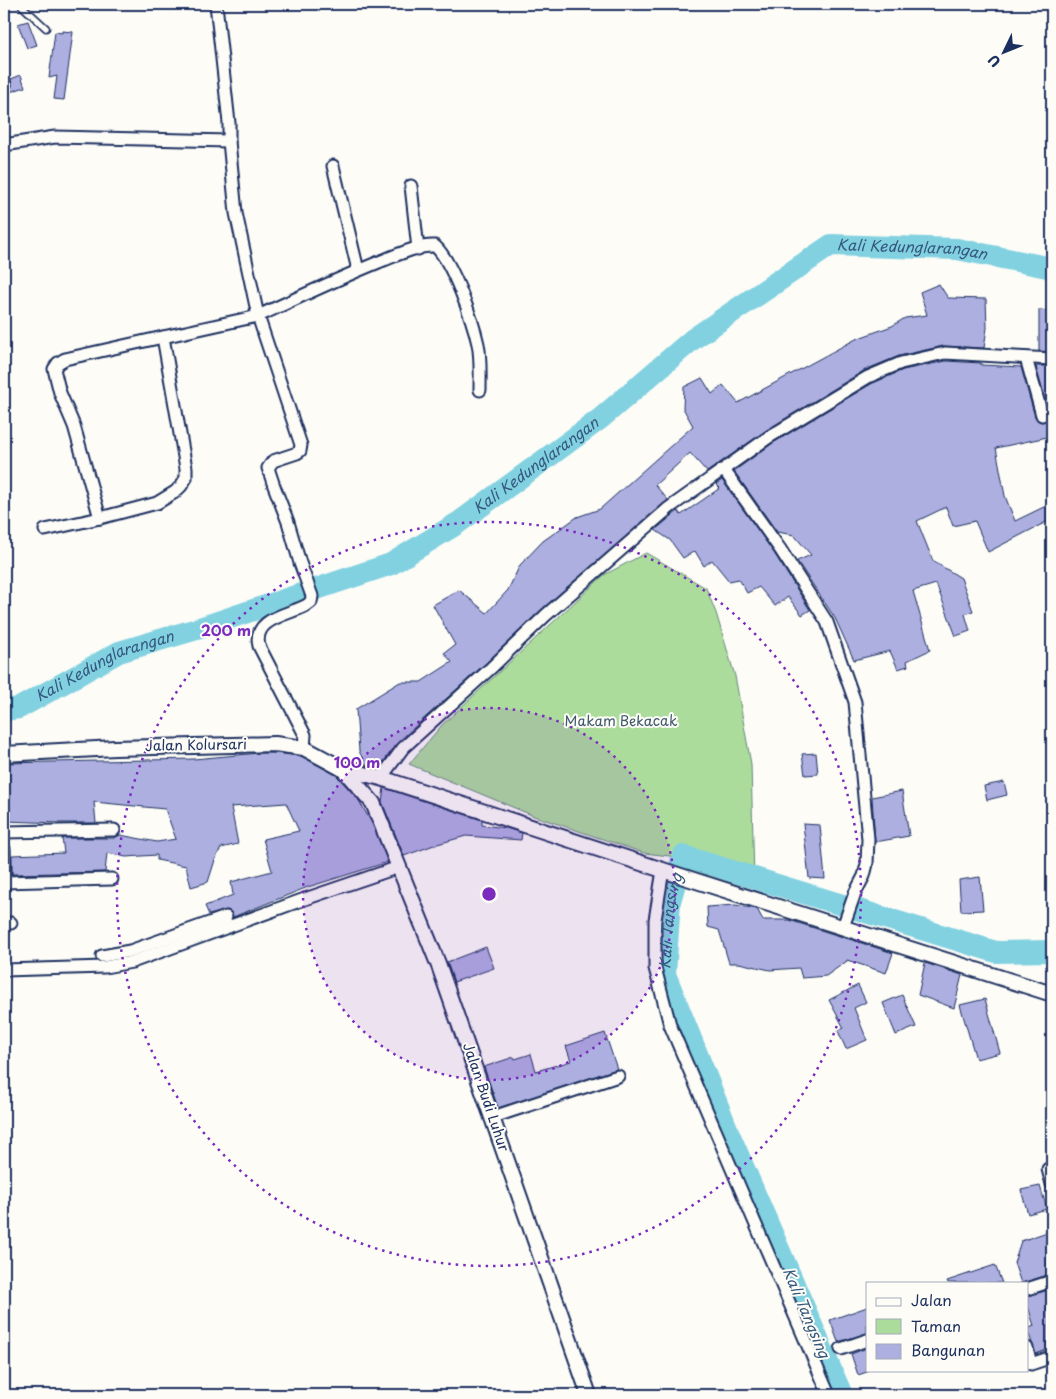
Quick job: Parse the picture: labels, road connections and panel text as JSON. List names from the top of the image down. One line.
{"streets":{"street":["Jalan Kolursari","Jalan Budi Luhur"]},"crossings":[["Jalan Kolursari","Jalan Budi Luhur"]],"water":["Kali Kedunglarangan","Kali Tangsing"],"parks":["Makam Bekacak"],"legend":["Jalan","Taman","Bangunan"],"north":"bottom left","rings":["200 m","100 m"]}
